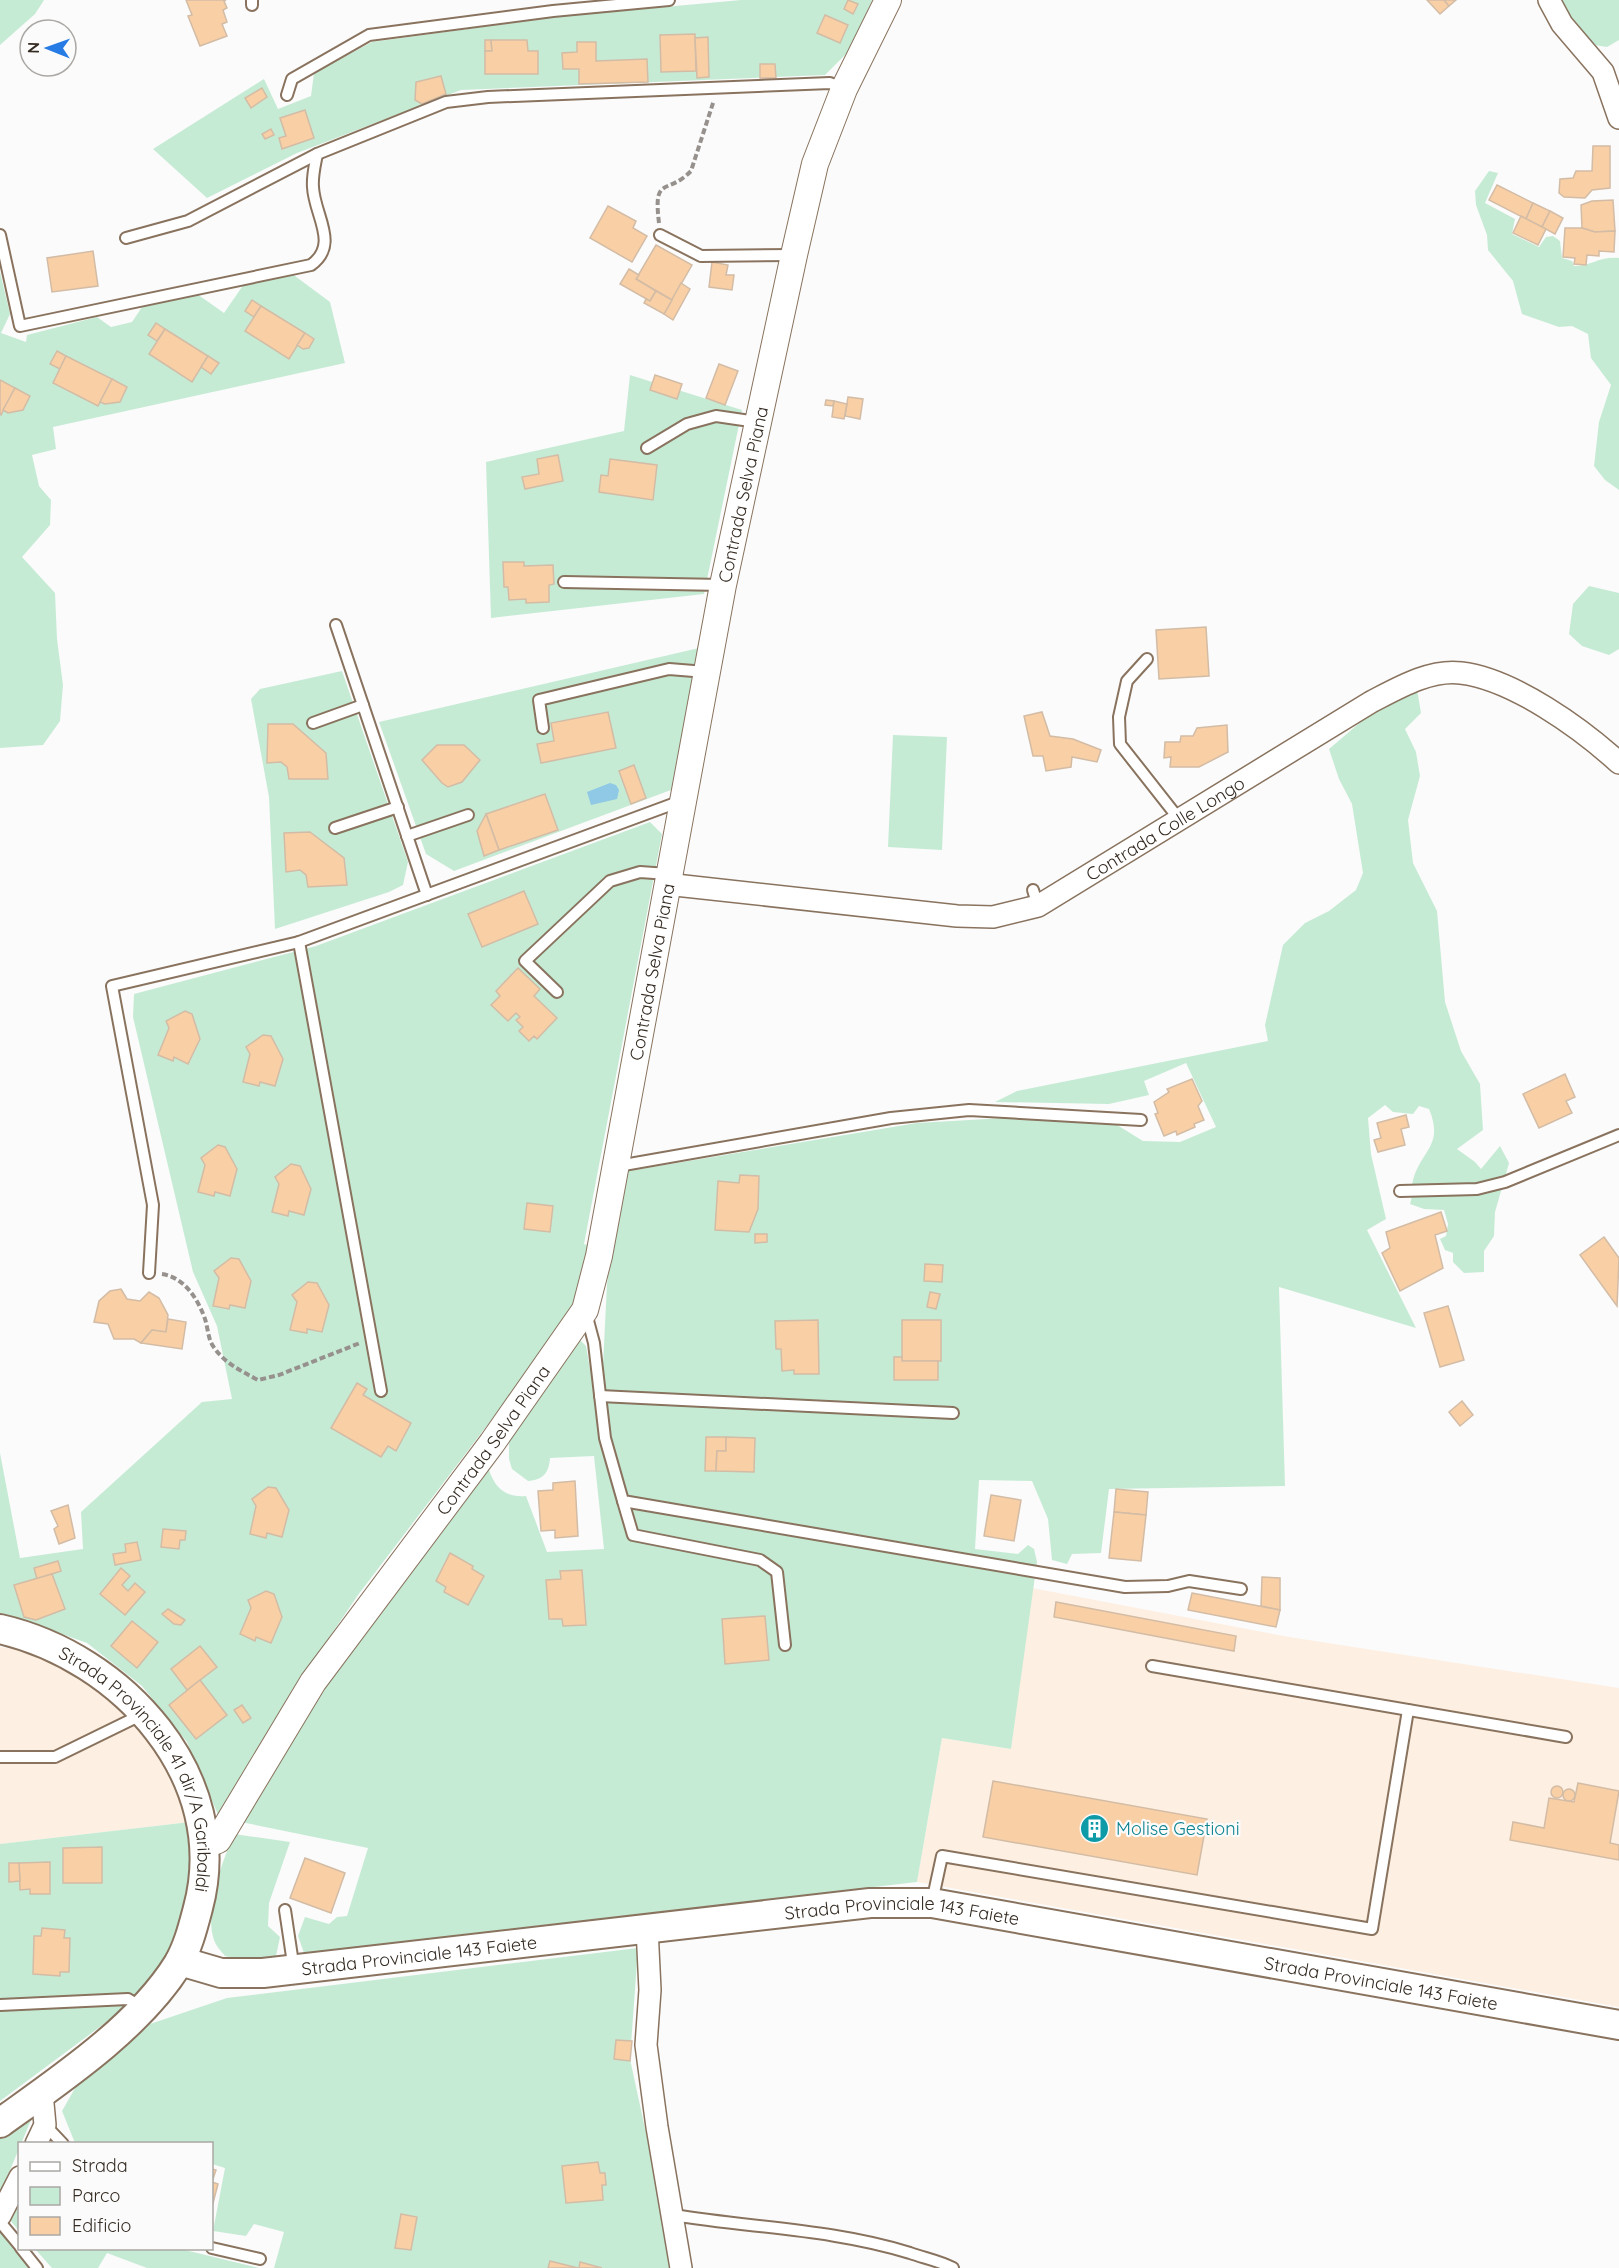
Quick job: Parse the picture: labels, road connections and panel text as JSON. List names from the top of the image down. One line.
{"streets":{"main road":["Strada Provinciale 41 dir/A Garibaldi","Strada Provinciale 143 Faiete"],"street":["Contrada Selva Piana","Contrada Colle Longo"]},"crossings":[["Contrada Selva Piana","Contrada Colle Longo"],["Contrada Selva Piana","Strada Provinciale 41 dir/A Garibaldi"],["Strada Provinciale 41 dir/A Garibaldi","Strada Provinciale 143 Faiete"]],"places":{"building":["Molise Gestioni"]},"legend":["Strada","Parco","Edificio"],"north":"left"}
